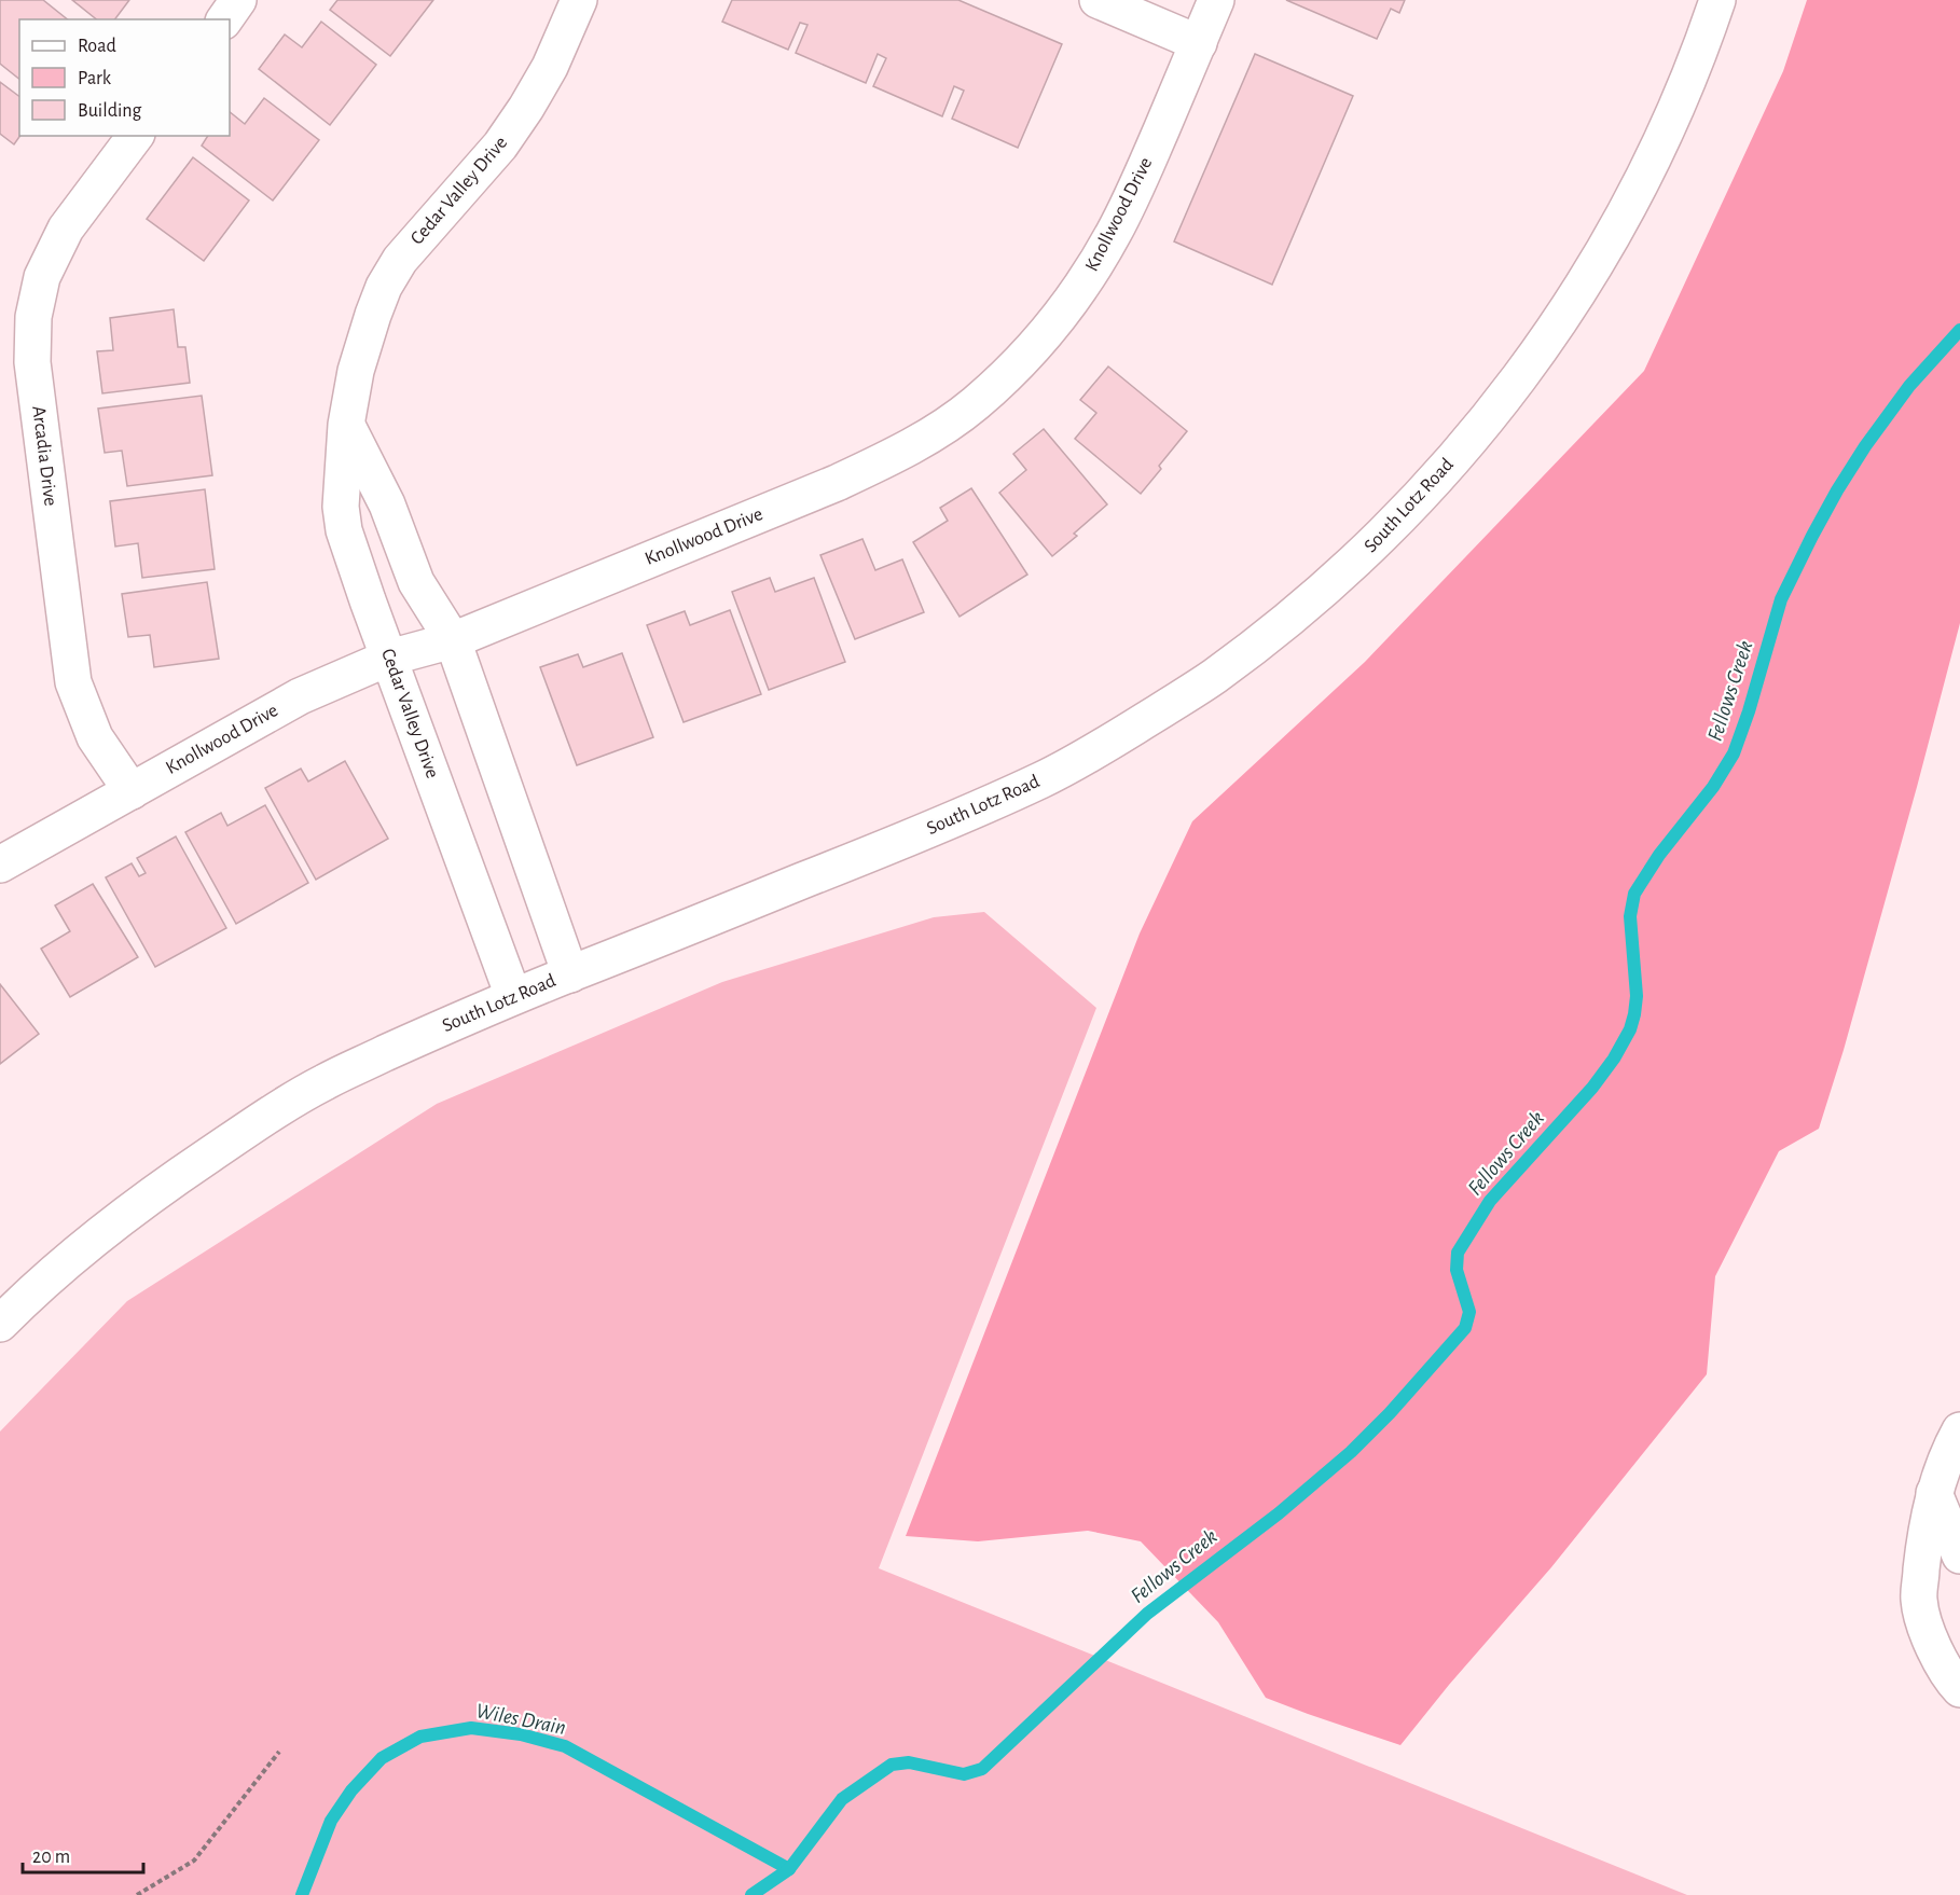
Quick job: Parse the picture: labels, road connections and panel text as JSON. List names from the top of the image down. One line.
{"streets":{"street":["Cedar Valley Drive","Knollwood Drive","Arcadia Drive","South Lotz Road"]},"crossings":[["Cedar Valley Drive","Knollwood Drive"],["Cedar Valley Drive","South Lotz Road"],["Knollwood Drive","Arcadia Drive"]],"water":["Fellows Creek","Wiles Drain"],"legend":["Road","Park","Building"],"scale_bar":"20 m"}
